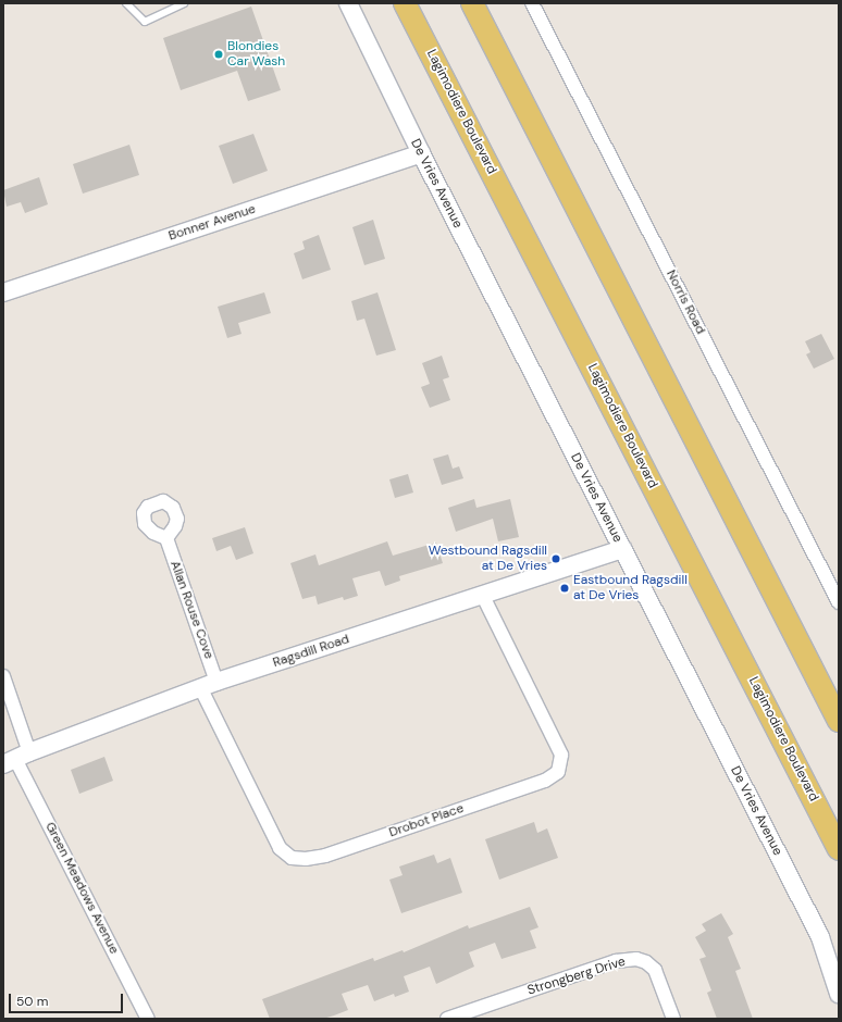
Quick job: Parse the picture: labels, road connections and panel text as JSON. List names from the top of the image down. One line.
{"streets":{"main road":["Lagimodiere Boulevard"],"street":["De Vries Avenue","Bonner Avenue","Norris Road","Allan Rouse Cove","Ragsdill Road","Drobot Place","Green Meadows Avenue","Strongberg Drive"]},"crossings":[["De Vries Avenue","Bonner Avenue"],["De Vries Avenue","Ragsdill Road"],["Allan Rouse Cove","Ragsdill Road"],["Allan Rouse Cove","Drobot Place"],["Ragsdill Road","Drobot Place"],["Ragsdill Road","Green Meadows Avenue"]],"places":["Blondies Car Wash","Westbound Ragsdill at De Vries","Eastbound Ragsdill at De Vries"],"scale_bar":"50 m"}
